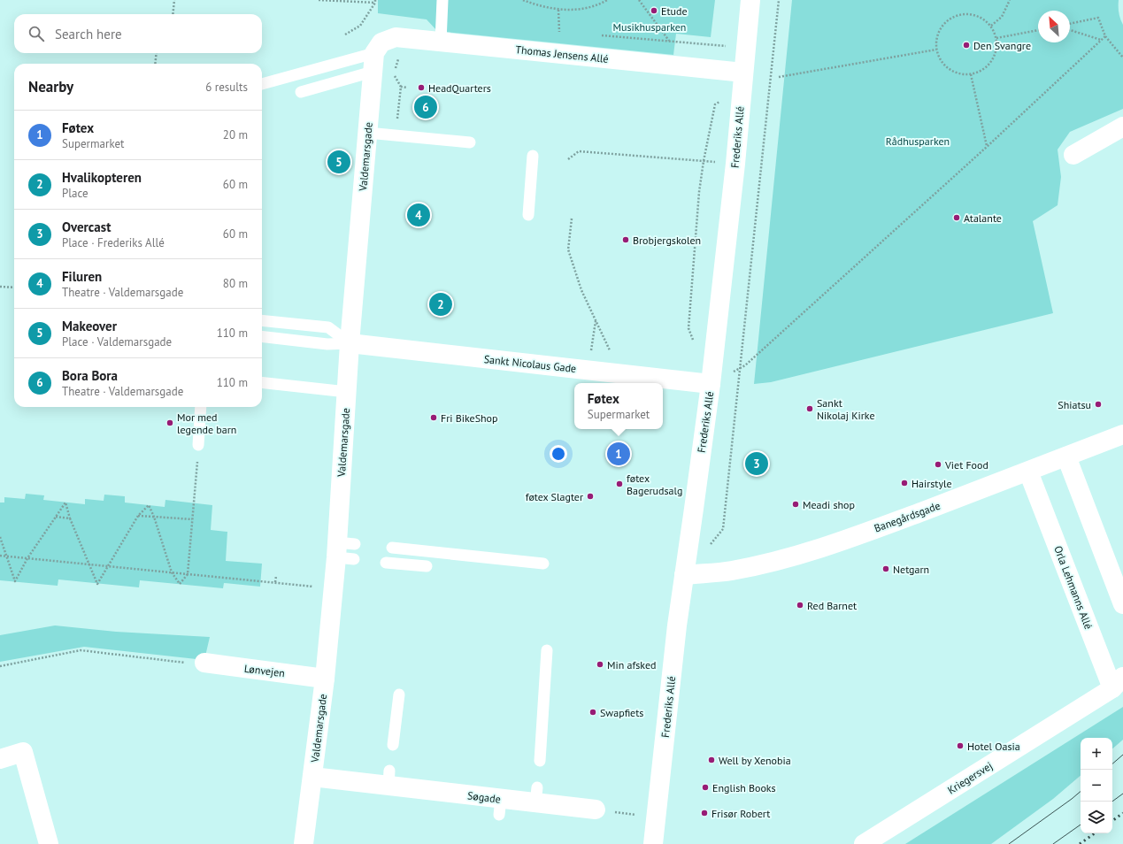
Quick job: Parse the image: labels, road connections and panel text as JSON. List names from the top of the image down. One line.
{"streets":{"street":["Thomas Jensens Allé","Frederiks Allé","Valdemarsgade","Sankt Nicolaus Gade","Banegårdsgade","Orla Lehmanns Allé","Lønvejen","Kriegersvej","Søgade"]},"crossings":[["Thomas Jensens Allé","Frederiks Allé"],["Thomas Jensens Allé","Valdemarsgade"],["Frederiks Allé","Sankt Nicolaus Gade"],["Frederiks Allé","Banegårdsgade"],["Valdemarsgade","Sankt Nicolaus Gade"],["Valdemarsgade","Lønvejen"],["Valdemarsgade","Søgade"],["Banegårdsgade","Orla Lehmanns Allé"],["Orla Lehmanns Allé","Kriegersvej"]],"parks":["Musikhusparken","Rådhusparken"],"places":["Etude","Den Svangre","HeadQuarters","Atalante","Brobjergskolen","Shiatsu","Sankt Nikolaj Kirke","Fri BikeShop","Mor med legende barn","Viet Food","Hairstyle","føtex Bagerudsalg","føtex Slagter","Meadi shop","Netgarn","Red Barnet","Min afsked","Swapfiets","Hotel Oasia","Well by Xenobia","English Books","Frisør Robert"],"north":"top left","page":{"search":"Search here","heading":["Nearby","6 results"],"pins":["6","5","4","2","1","3"],"list":[{"mark":"1","name":"Føtex","note":"Supermarket","value":"20 m"},{"mark":"2","name":"Hvalikopteren","note":"Place","value":"60 m"},{"mark":"3","name":"Overcast","note":"Place · Frederiks Allé","value":"60 m"},{"mark":"4","name":"Filuren","note":"Theatre · Valdemarsgade","value":"80 m"},{"mark":"5","name":"Makeover","note":"Place · Valdemarsgade","value":"110 m"},{"mark":"6","name":"Bora Bora","note":"Theatre · Valdemarsgade","value":"110 m"}],"popup":["Føtex","Supermarket"],"map_buttons":["+","−"]}}
